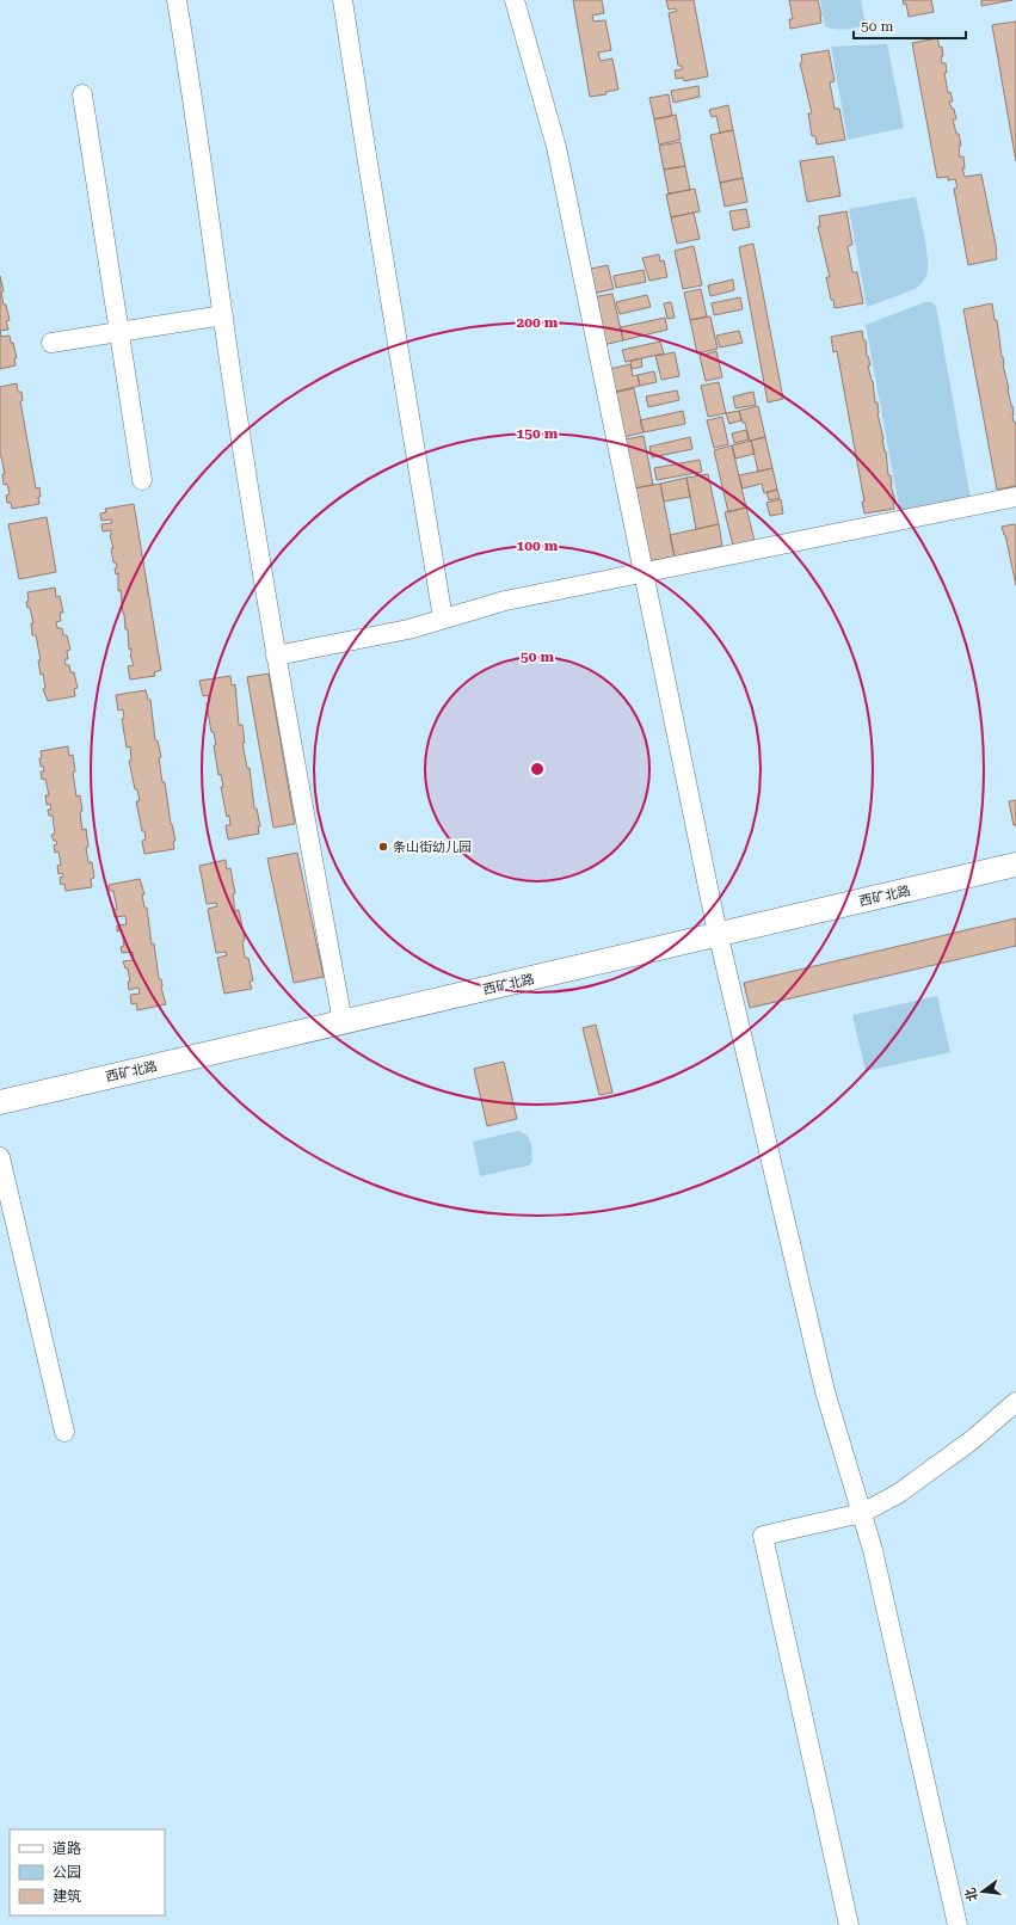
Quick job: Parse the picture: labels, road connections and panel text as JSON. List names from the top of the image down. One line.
{"streets":{"main road":["西矿北路"]},"places":["条山街幼儿园"],"legend":["道路","公园","建筑"],"scale_bar":"50 m","north":"left","rings":["200 m","150 m","100 m","50 m"]}
